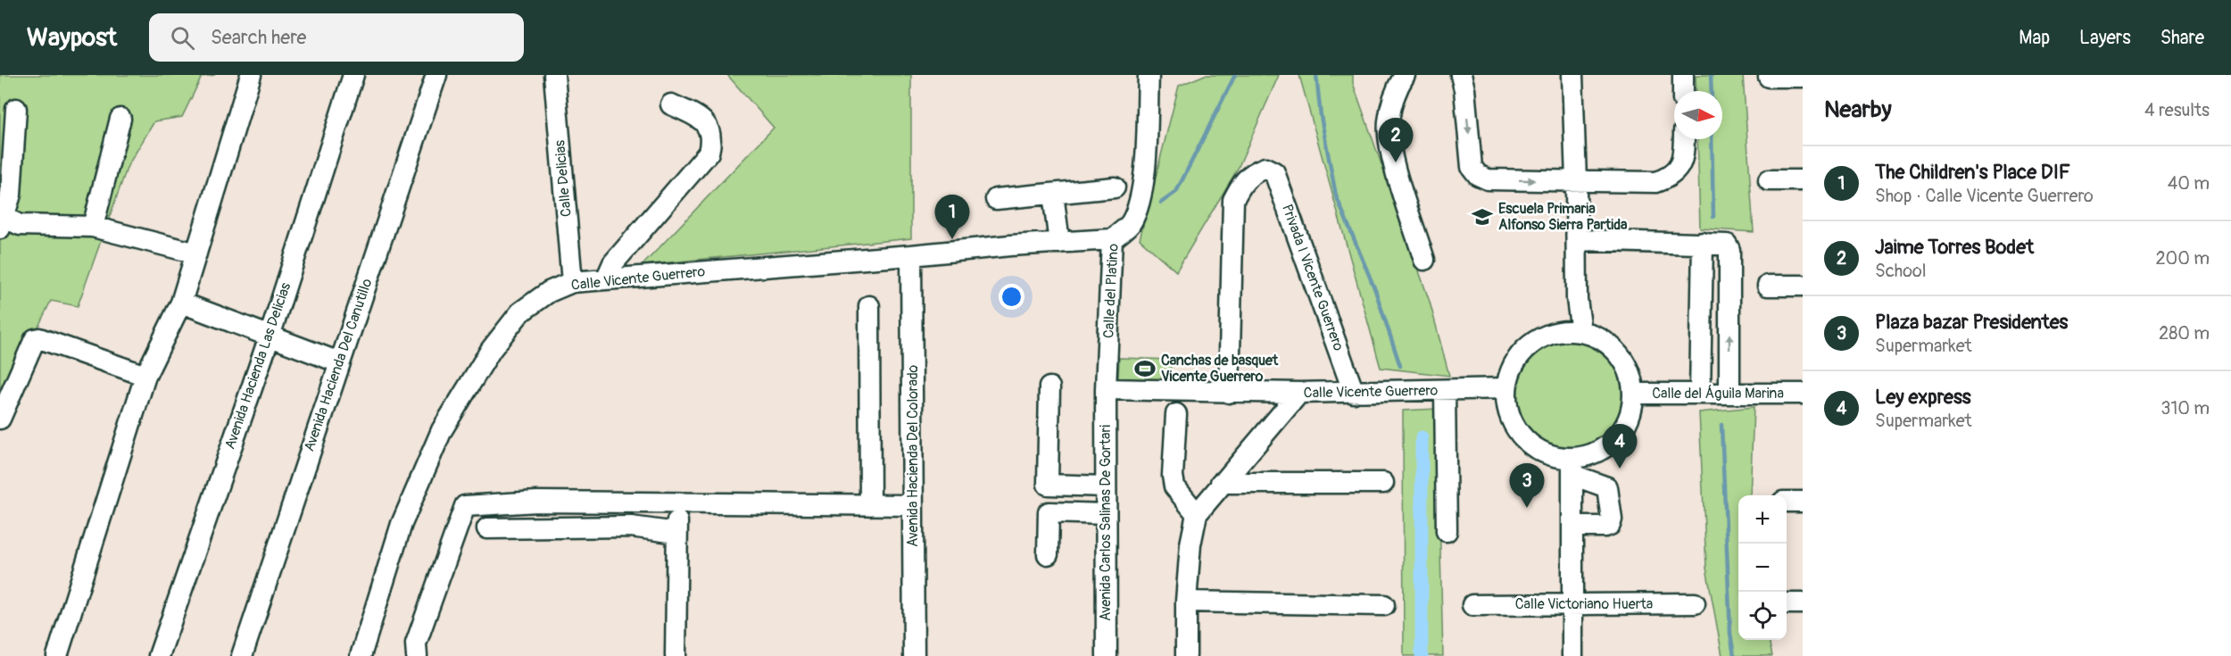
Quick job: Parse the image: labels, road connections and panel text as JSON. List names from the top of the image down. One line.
{"streets":{"street":["Calle Delicias","Privada I Vicente Guerrero","Calle Vicente Guerrero","Calle del Platino","Avenida Hacienda Del Canutillo","Avenida Hacienda Las Delicias","Calle del Águila Marina","Avenida Hacienda Del Colorado","Avenida Carlos Salinas De Gortari","Calle Victoriano Huerta"]},"crossings":[["Calle Delicias","Calle Vicente Guerrero"],["Privada I Vicente Guerrero","Calle Vicente Guerrero"],["Calle Vicente Guerrero","Calle del Platino"],["Calle Vicente Guerrero","Calle del Águila Marina"],["Calle Vicente Guerrero","Avenida Hacienda Del Colorado"],["Calle Vicente Guerrero","Avenida Carlos Salinas De Gortari"],["Calle del Platino","Avenida Carlos Salinas De Gortari"]],"places":{"school or university":["Escuela Primaria Alfonso Sierra Partida"],"sports":["Canchas de basquet Vicente Guerrero"]},"north":"right","page":{"header":"Waypost","search":"Search here","nav":["Map","Layers","Share"],"heading":["Nearby","4 results"],"pins":["2","1","4","3"],"list":[{"mark":"1","name":"The Children's Place DIF","note":"Shop · Calle Vicente Guerrero","value":"40 m"},{"mark":"2","name":"Jaime Torres Bodet","note":"School","value":"200 m"},{"mark":"3","name":"Plaza bazar Presidentes","note":"Supermarket","value":"280 m"},{"mark":"4","name":"Ley express","note":"Supermarket","value":"310 m"}],"map_buttons":["+","−"]}}
